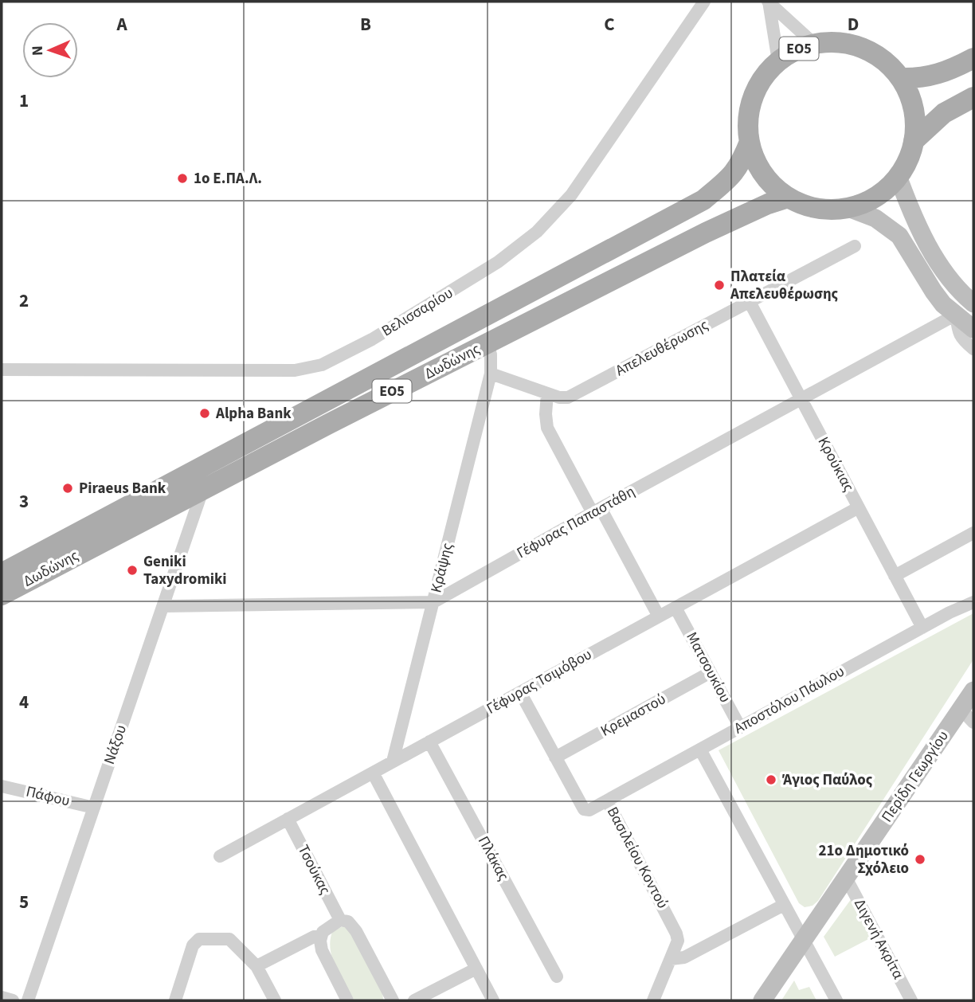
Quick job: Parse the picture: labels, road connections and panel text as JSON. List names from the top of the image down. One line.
{"streets":{"main road":["ΕΟ5","Δωδώνης"],"street":["Βελισσαρίου","Απελευθέρωσης","Κρούκιας","Γέφυρας Παπαστάθη","Κράψης","Ματσουκίου","Γέφυρας Τσιμόβου","Αποστόλου Πάυλου","Κρεμαστού","Νάξου","Περίδη Γεωργίου","Πάφου","Βασιλείου Κοντού","Πλάκας","Τσούκας","Διγενή Ακρίτα"]},"crossings":[["Απελευθέρωσης","Κρούκιας"],["Απελευθέρωσης","Κράψης"],["Δωδώνης","Νάξου"],["Κρούκιας","Γέφυρας Παπαστάθη"],["Κρούκιας","Γέφυρας Τσιμόβου"],["Κρούκιας","Αποστόλου Πάυλου"],["Γέφυρας Παπαστάθη","Κράψης"],["Γέφυρας Παπαστάθη","Νάξου"],["Κράψης","Γέφυρας Τσιμόβου"],["Ματσουκίου","Γέφυρας Τσιμόβου"],["Ματσουκίου","Αποστόλου Πάυλου"],["Ματσουκίου","Κρεμαστού"],["Γέφυρας Τσιμόβου","Βασιλείου Κοντού"],["Γέφυρας Τσιμόβου","Πλάκας"],["Γέφυρας Τσιμόβου","Τσούκας"],["Αποστόλου Πάυλου","Βασιλείου Κοντού"],["Κρεμαστού","Βασιλείου Κοντού"],["Νάξου","Πάφου"],["Περίδη Γεωργίου","Διγενή Ακρίτα"]],"places":["1ο Ε.ΠΑ.Λ.","Πλατεία Απελευθέρωσης","Alpha Bank","Piraeus Bank","Geniki Taxydromiki","Άγιος Παύλος","21ο Δημοτικό Σχόλειο"],"north":"left","grid":{"columns":["A","B","C","D"],"rows":["1","2","3","4","5"]}}
